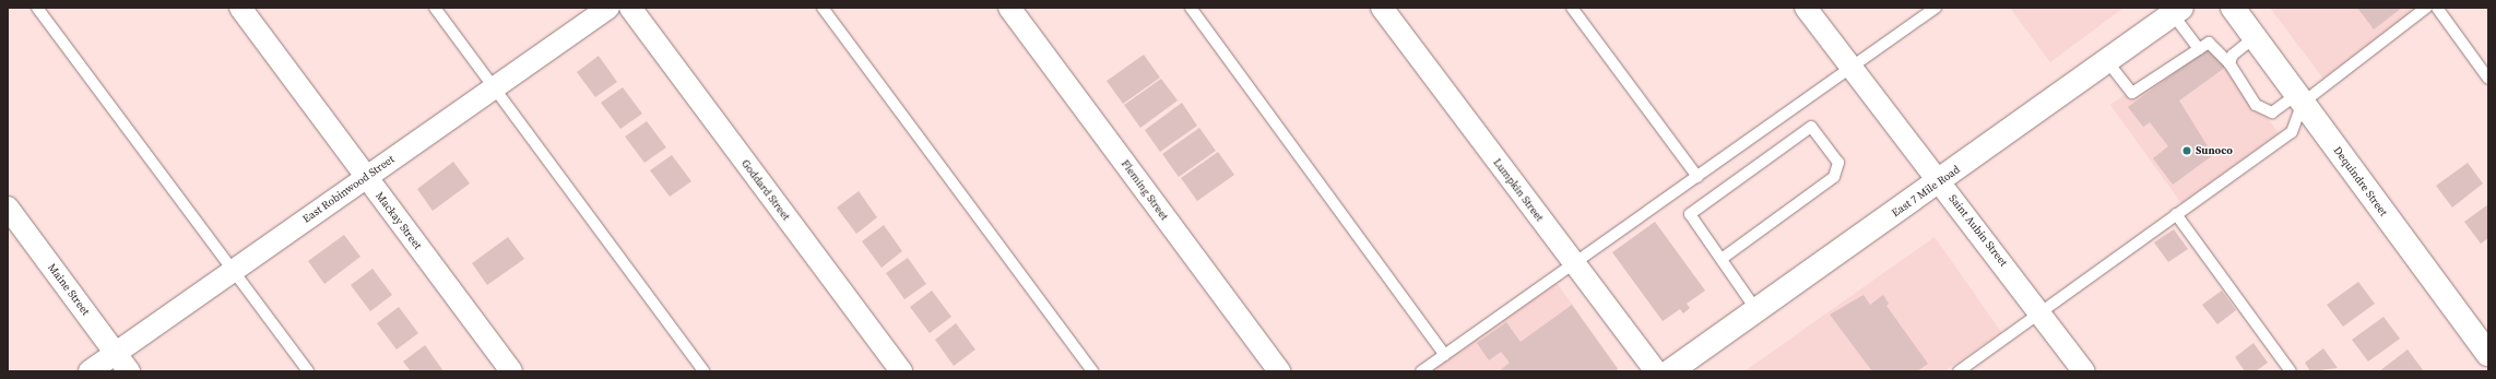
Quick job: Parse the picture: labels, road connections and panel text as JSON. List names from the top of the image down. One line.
{"streets":{"street":["Dequindre Street","East Robinwood Street","Goddard Street","Fleming Street","Lumpkin Street","East 7 Mile Road","Mackay Street","Saint Aubin Street","Maine Street"]},"crossings":[["East Robinwood Street","Mackay Street"],["East Robinwood Street","Maine Street"],["East 7 Mile Road","Saint Aubin Street"]],"places":["Sunoco"]}
